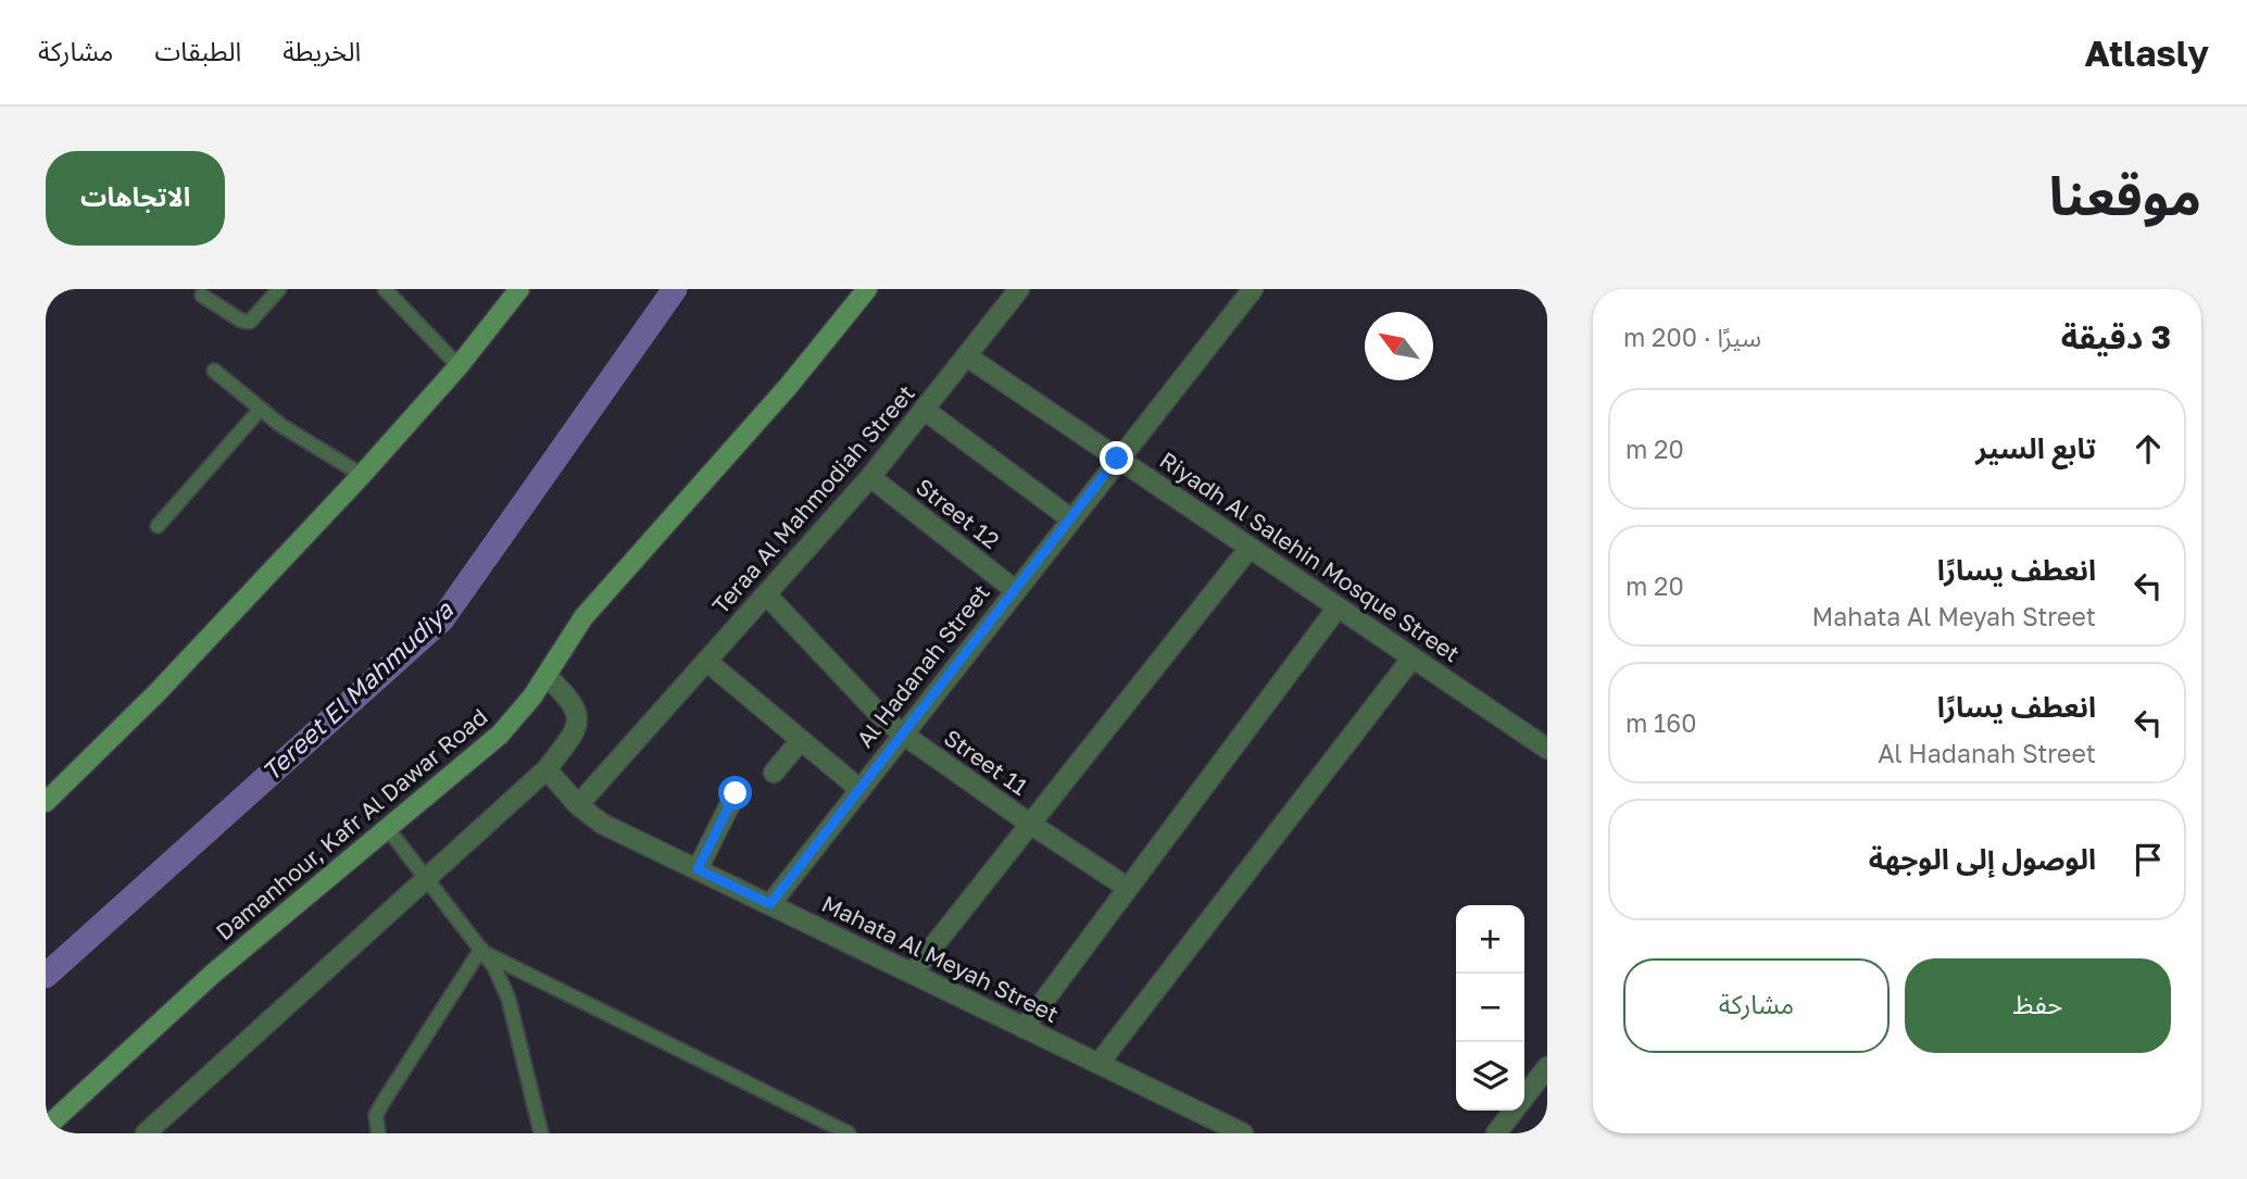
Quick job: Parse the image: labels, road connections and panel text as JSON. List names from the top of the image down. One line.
{"streets":{"main road":["Damanhour, Kafr Al Dawar Road"],"street":["Teraa Al Mahmodiah Street","Street 12","Riyadh Al Salehin Mosque Street","Al Hadanah Street","Street 11","Mahata Al Meyah Street"]},"crossings":[["Teraa Al Mahmodiah Street","Street 12"],["Teraa Al Mahmodiah Street","Riyadh Al Salehin Mosque Street"],["Teraa Al Mahmodiah Street","Street 11"],["Teraa Al Mahmodiah Street","Mahata Al Meyah Street"],["Street 12","Al Hadanah Street"],["Riyadh Al Salehin Mosque Street","Al Hadanah Street"],["Al Hadanah Street","Street 11"],["Al Hadanah Street","Mahata Al Meyah Street"]],"water":["Tereet El Mahmudiya"],"north":"top left","page":{"header":"Atlasly","nav":["الخريطة","الطبقات","مشاركة"],"title":"موقعنا","buttons":["الاتجاهات",["حفظ","مشاركة"]],"heading":["3 دقيقة","سيرًا · 200 m"],"list":[["تابع السير","20 m"],["انعطف يسارًا","Mahata Al Meyah Street","20 m"],["انعطف يسارًا","Al Hadanah Street","160 m"],"الوصول إلى الوجهة"],"map_buttons":["+","−"]}}
